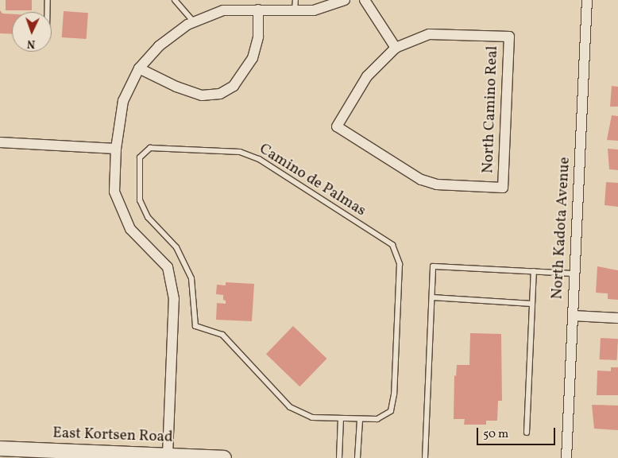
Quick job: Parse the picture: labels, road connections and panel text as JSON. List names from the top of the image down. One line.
{"streets":{"street":["North Camino Real","North Kadota Avenue","East Kortsen Road"],"lane":["Camino de Palmas"]},"scale_bar":"50 m","north":"bottom"}
